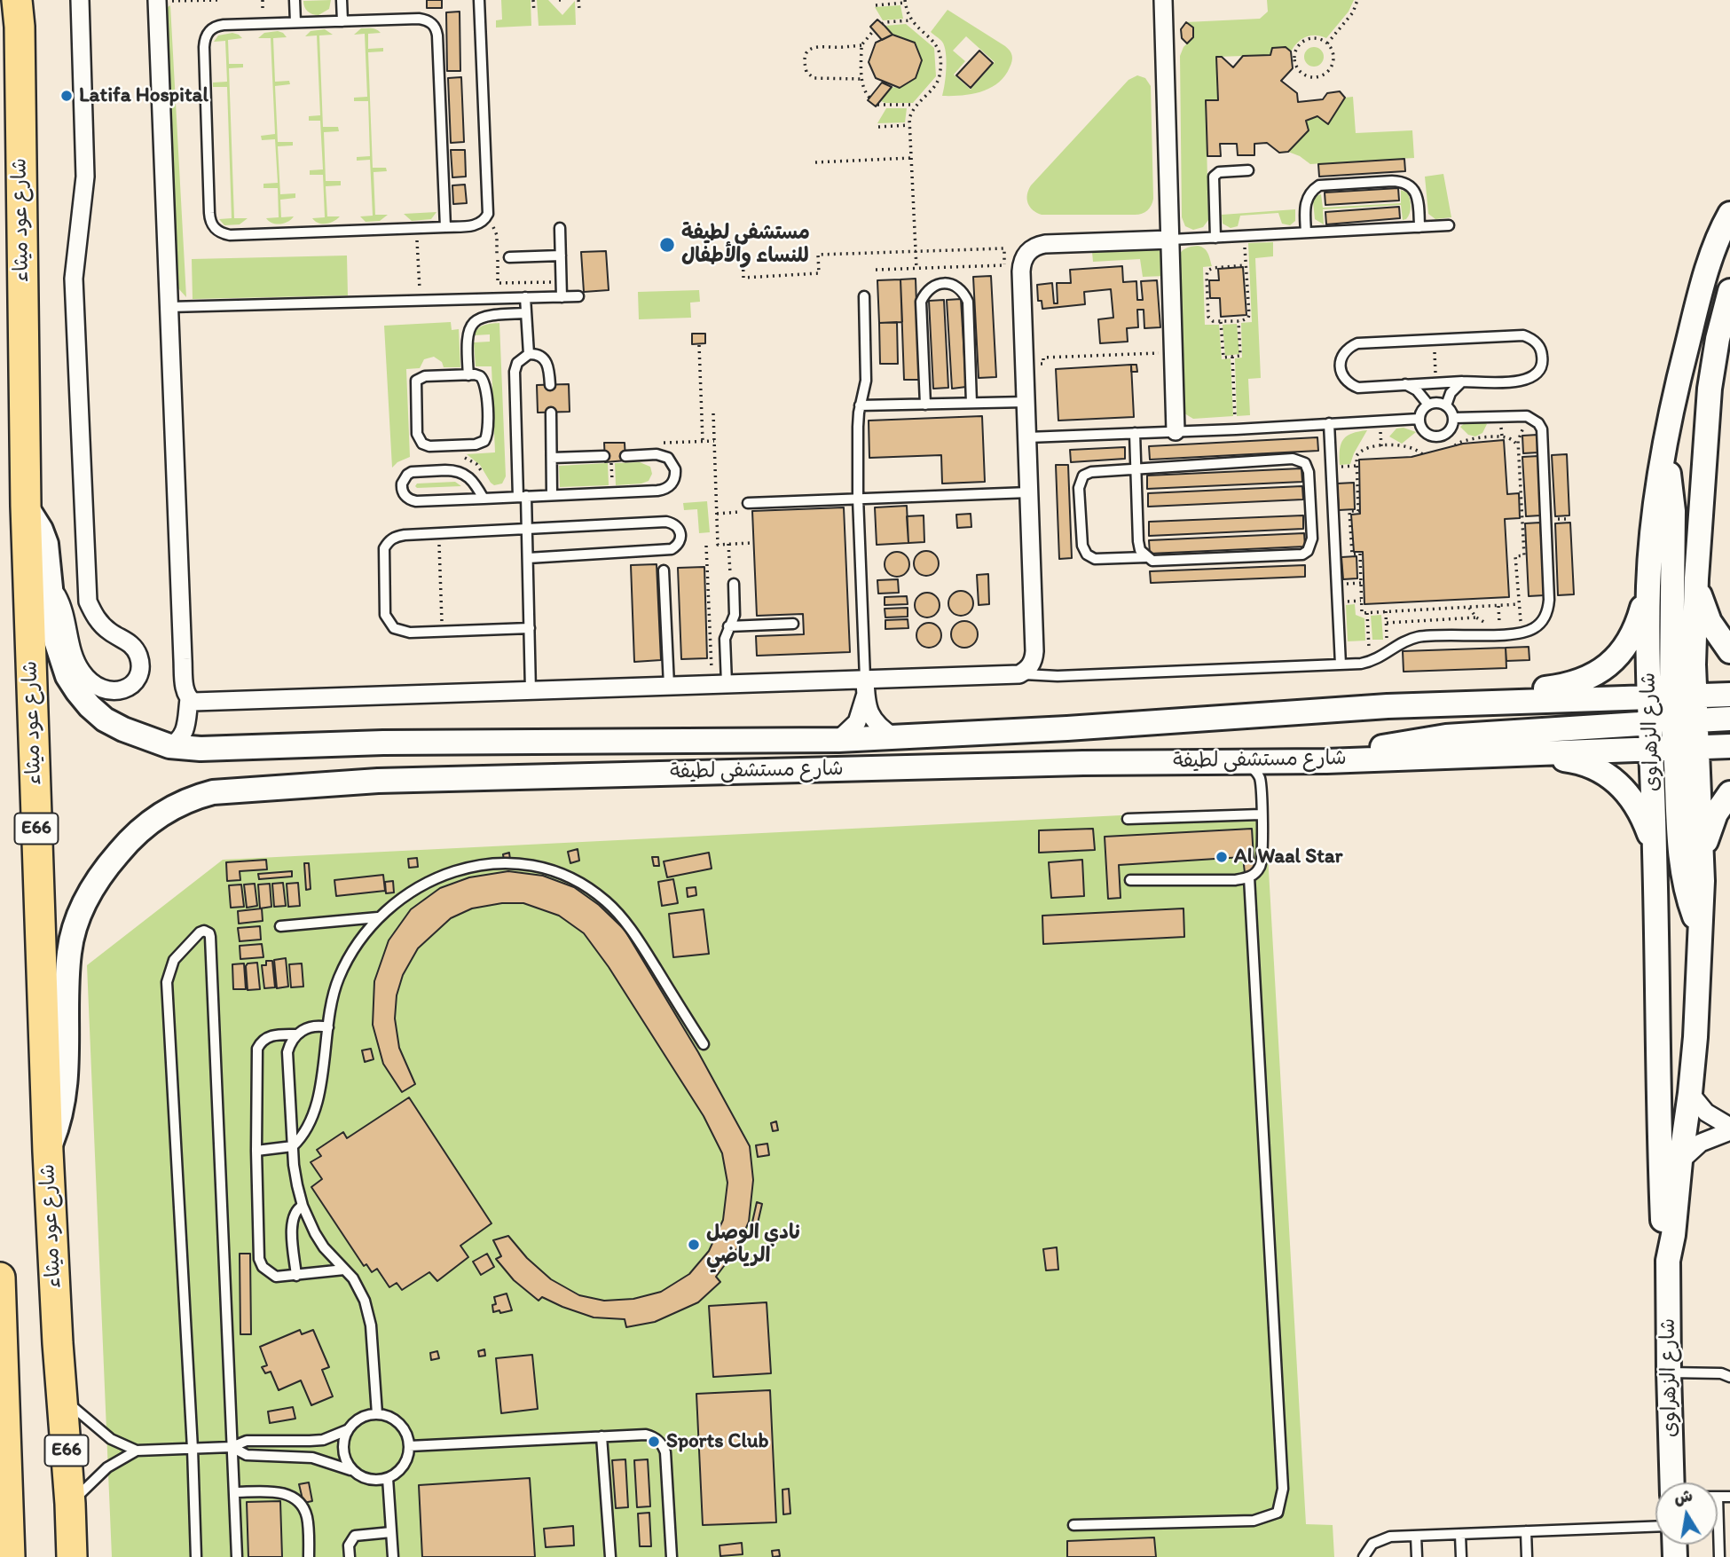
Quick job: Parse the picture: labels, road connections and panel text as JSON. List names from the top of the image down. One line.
{"streets":{"highway":["شارع عود ميثاء","E66"],"main road":["شارع الزهراوى","شارع مستشفى لطيفة"]},"crossings":[["شارع عود ميثاء","شارع مستشفى لطيفة"],["شارع الزهراوى","شارع مستشفى لطيفة"]],"places":["Latifa Hospital","مستشفى لطيفة للنساء والأطفال","Al Waal Star","نادي الوصل الرياضي","Sports Club"],"north":"top"}
